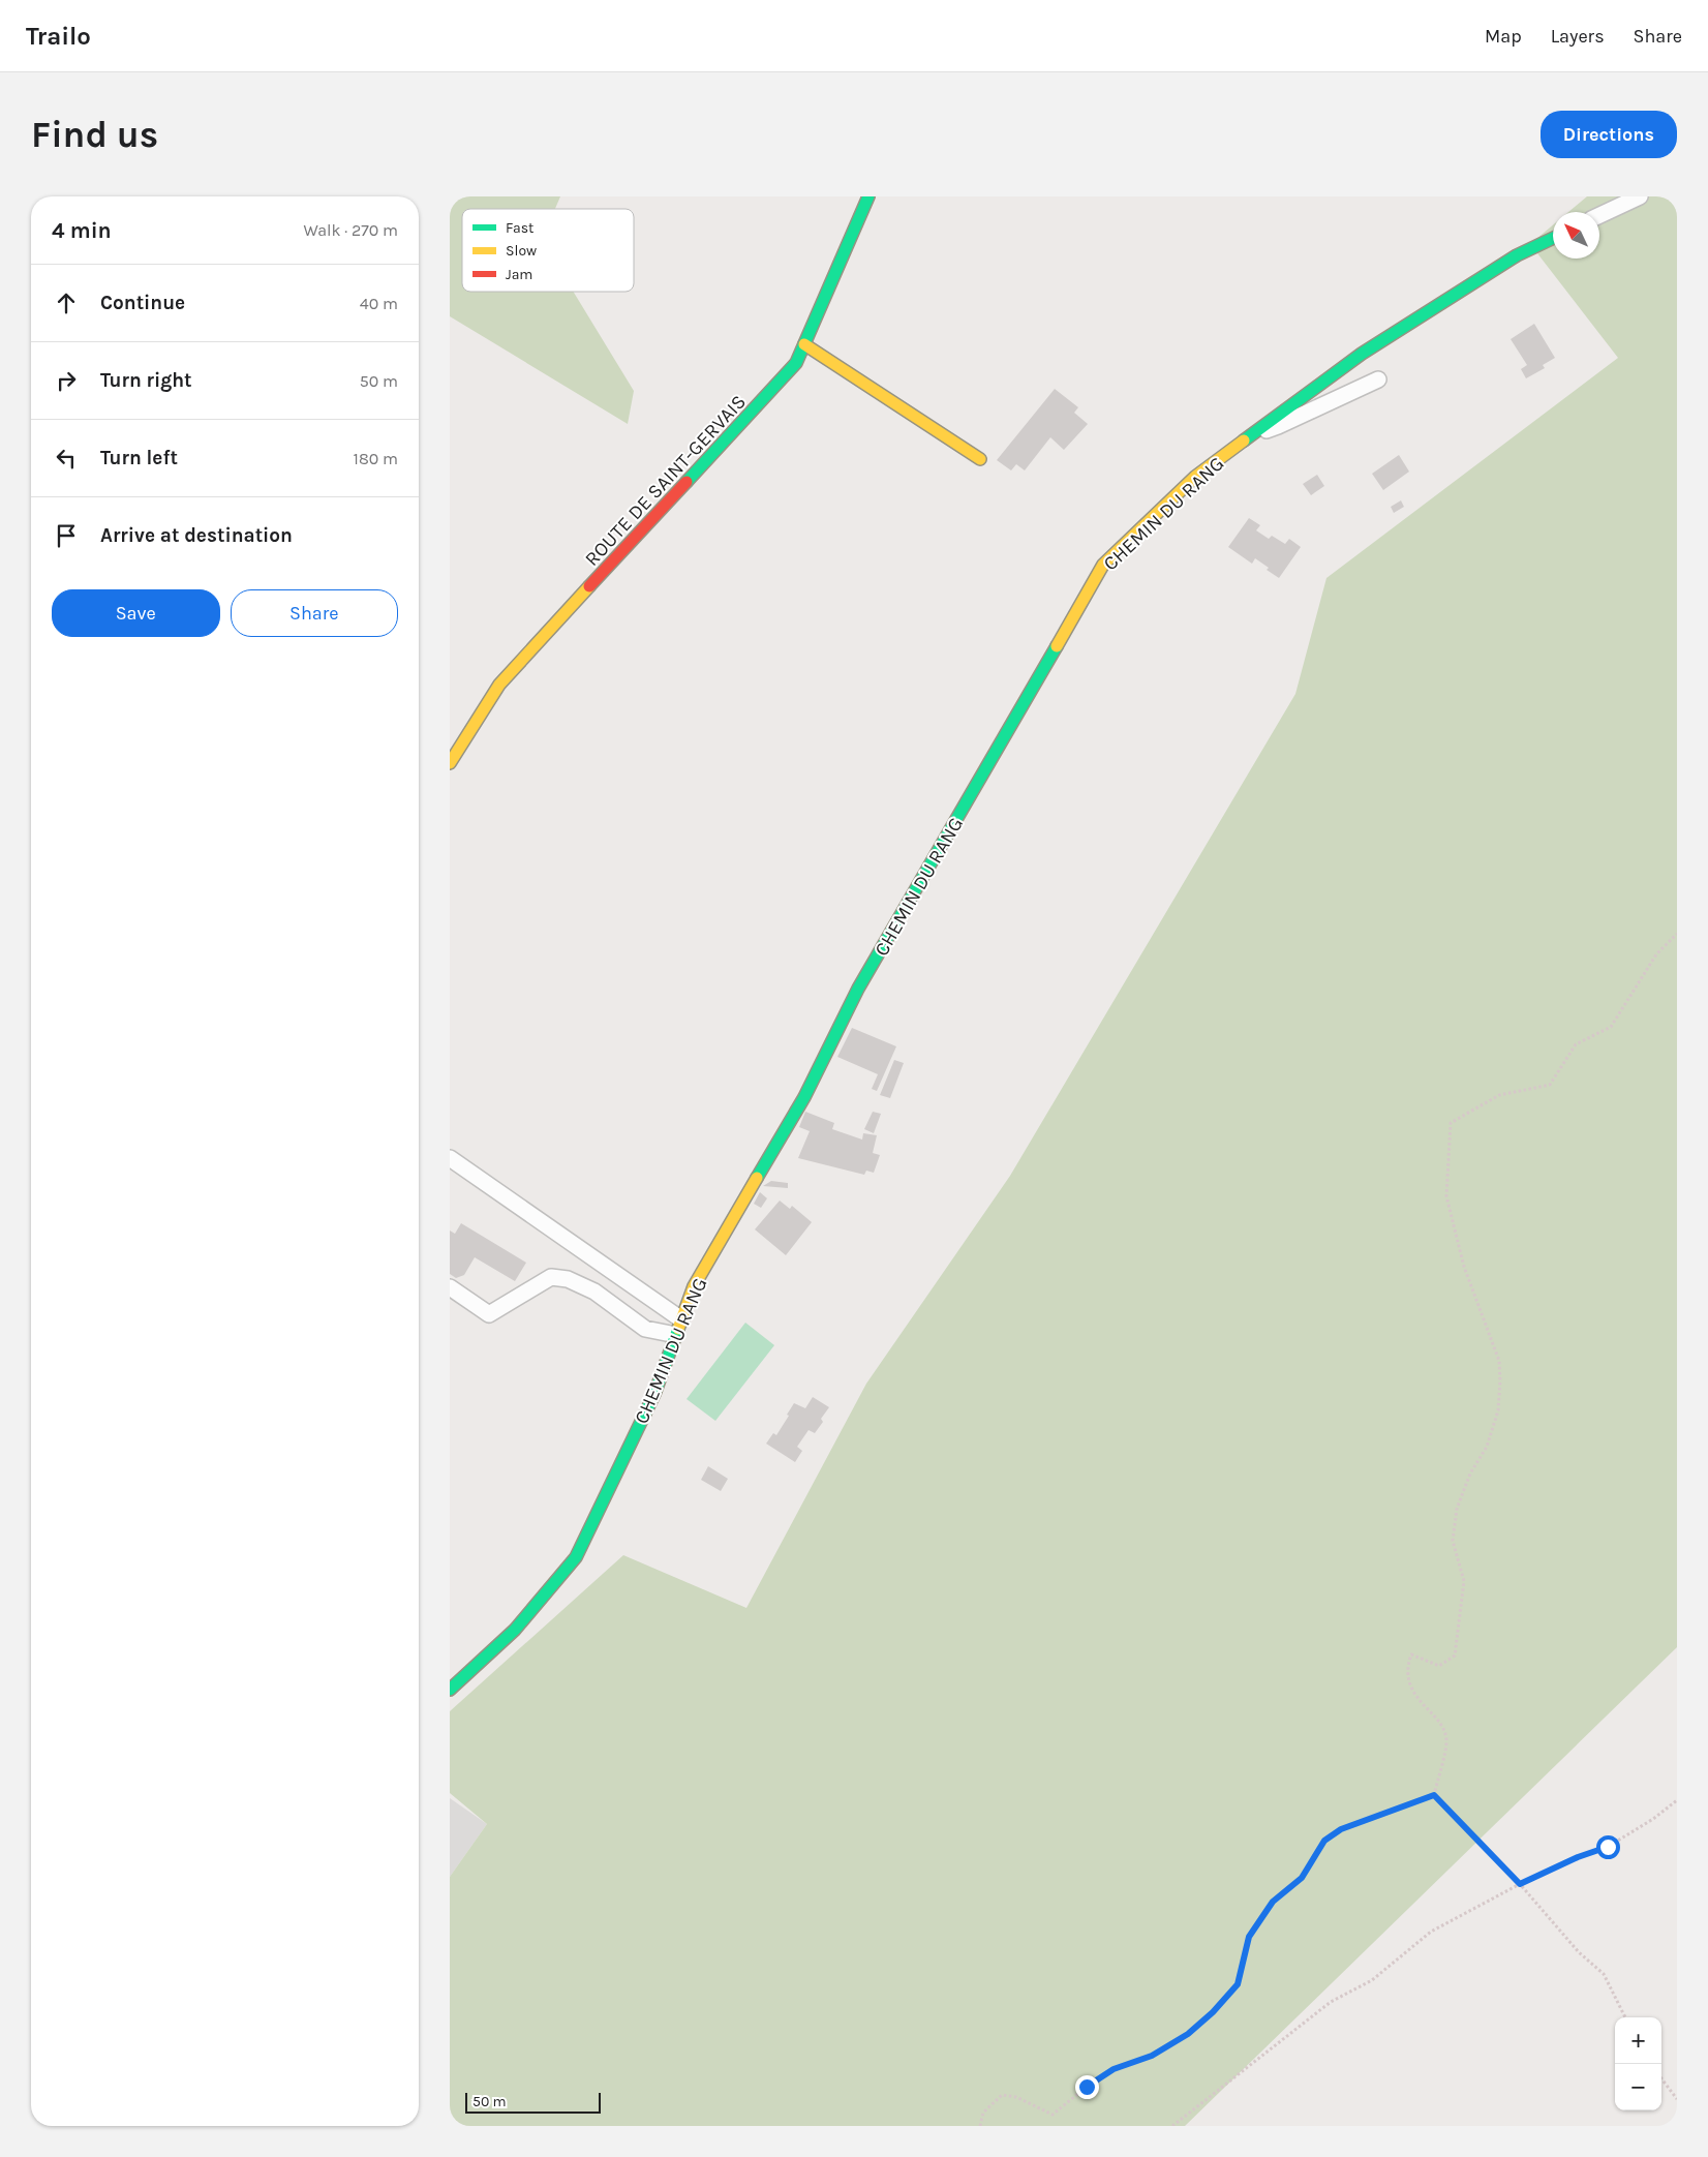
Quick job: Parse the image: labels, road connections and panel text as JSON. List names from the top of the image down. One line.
{"streets":{"street":["ROUTE DE SAINT-GERVAIS","CHEMIN DU RANG"]},"legend":["Fast","Slow","Jam"],"scale_bar":"50 m","north":"top left","page":{"header":"Trailo","nav":["Map","Layers","Share"],"buttons":["Directions",["Save","Share"]],"title":"Find us","heading":["4 min","Walk · 270 m"],"list":[["Continue","40 m"],["Turn right","50 m"],["Turn left","180 m"],"Arrive at destination"],"map_buttons":["+","−"],"scale":"50 m"}}
